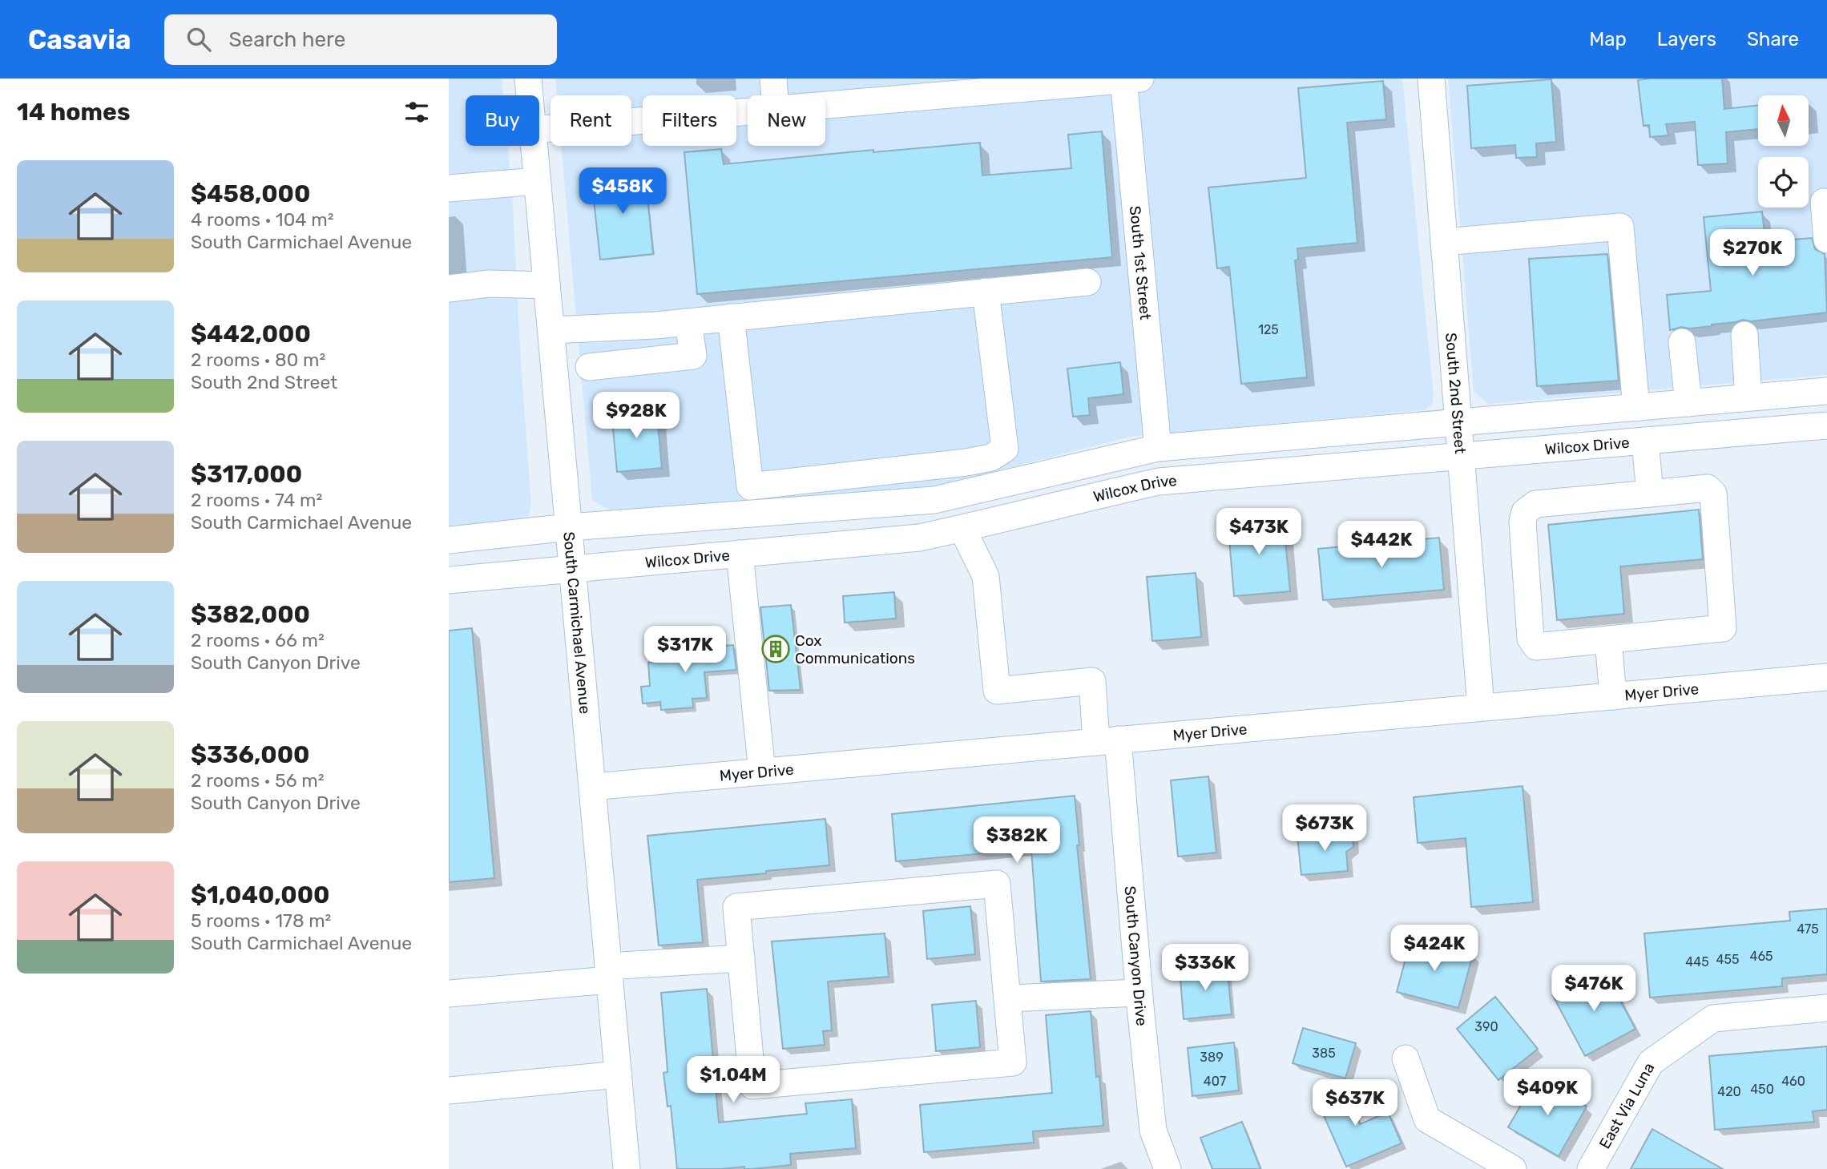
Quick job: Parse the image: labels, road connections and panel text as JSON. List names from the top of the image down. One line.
{"streets":{"street":["South 1st Street","South 2nd Street","Wilcox Drive","South Carmichael Avenue","Myer Drive","South Canyon Drive","East Via Luna"]},"crossings":[["South 2nd Street","Wilcox Drive"],["South 2nd Street","Myer Drive"],["Wilcox Drive","South Carmichael Avenue"],["Wilcox Drive","South Canyon Drive"],["South Carmichael Avenue","Myer Drive"],["Myer Drive","South Canyon Drive"]],"places":{"building":["Cox Communications"]},"house_numbers":["125","475","465","455","445","390","385","389","407","460","450","420"],"north":"top","page":{"header":"Casavia","search":"Search here","nav":["Map","Layers","Share"],"heading":"14 homes","chip":["Buy","Rent","Filters","New"],"list":[{"name":"$458,000","note":"4 rooms · 104 m² · South Carmichael Avenue"},{"name":"$442,000","note":"2 rooms · 80 m² · South 2nd Street"},{"name":"$317,000","note":"2 rooms · 74 m² · South Carmichael Avenue"},{"name":"$382,000","note":"2 rooms · 66 m² · South Canyon Drive"},{"name":"$336,000","note":"2 rooms · 56 m² · South Canyon Drive"},{"name":"$1,040,000","note":"5 rooms · 178 m² · South Carmichael Avenue"}],"price":["$458K","$270K","$928K","$473K","$442K","$317K","$673K","$382K","$424K","$336K","$476K","$1.04M","$409K","$637K"]}}
